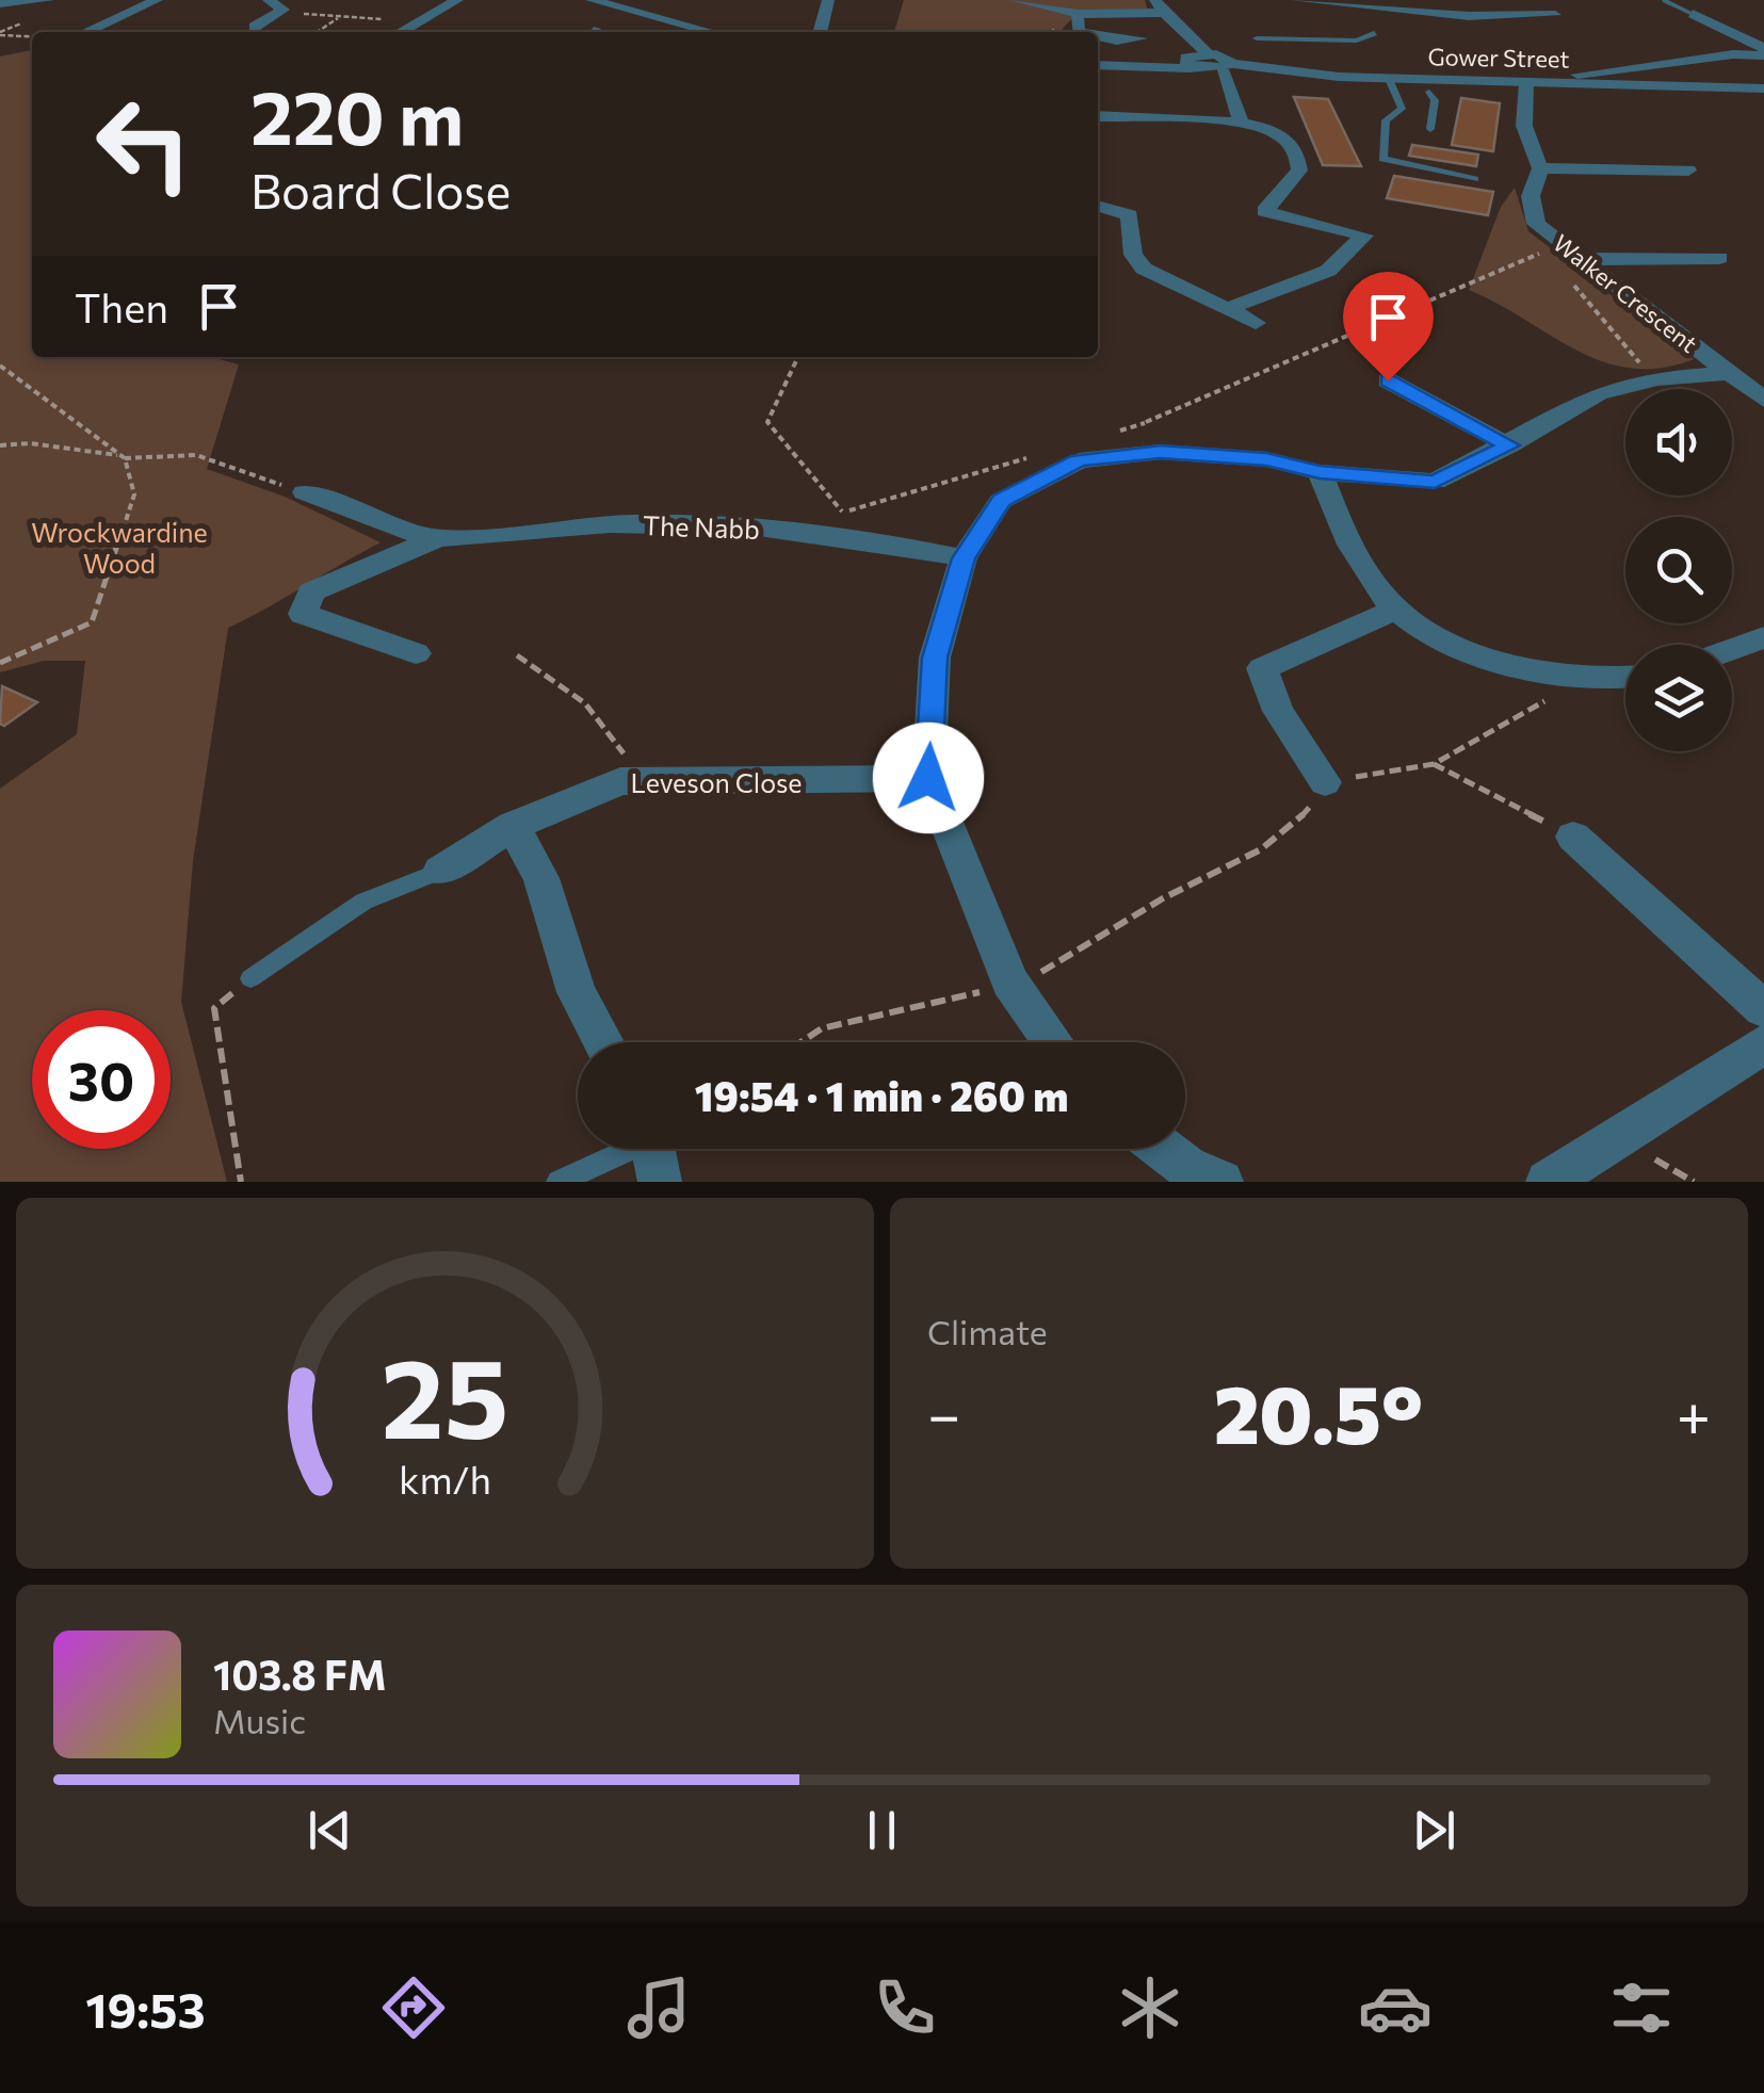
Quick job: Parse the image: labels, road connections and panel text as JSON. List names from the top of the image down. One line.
{"streets":{"street":["Gower Street","Walker Crescent","The Nabb","Leveson Close"]},"crossings":[["Gower Street","Walker Crescent"],["Walker Crescent","The Nabb"],["Walker Crescent","Leveson Close"]],"parks":["Wrockwardine Wood"],"page":{"turn":["220 m","Board Close"],"then":"Then","limit":"30","trip":"19:54 · 1 min · 260 m","tile":"Climate","heat":["−","20.5°","+"],"song":["103.8 FM","Music"],"tabs":"19:53","gauge":["25","km/h"]}}
